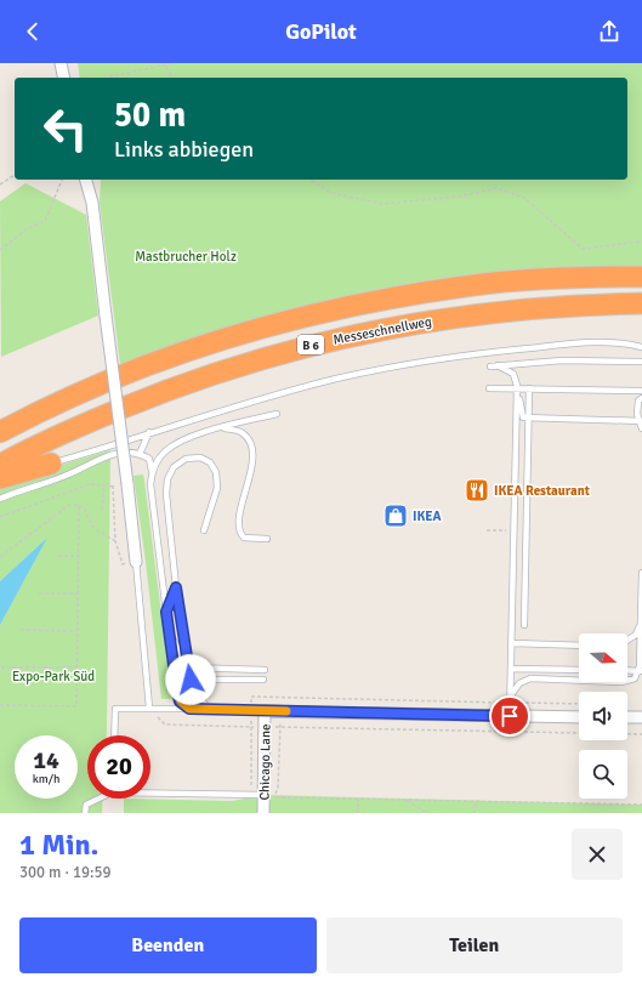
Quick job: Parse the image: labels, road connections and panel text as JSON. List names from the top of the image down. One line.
{"streets":{"highway":["Messeschnellweg","B 6"],"street":["Chicago Lane"]},"parks":["Mastbrucher Holz","Expo-Park Süd"],"places":{"restaurant":["IKEA Restaurant"],"shop":["IKEA"]},"north":"right","page":{"header":"GoPilot","turn":["50 m","Links abbiegen"],"speed":"14 km/h","limit":"20","heading":["1 Min.","300 m · 19:59"],"buttons":["Beenden","Teilen"]}}
